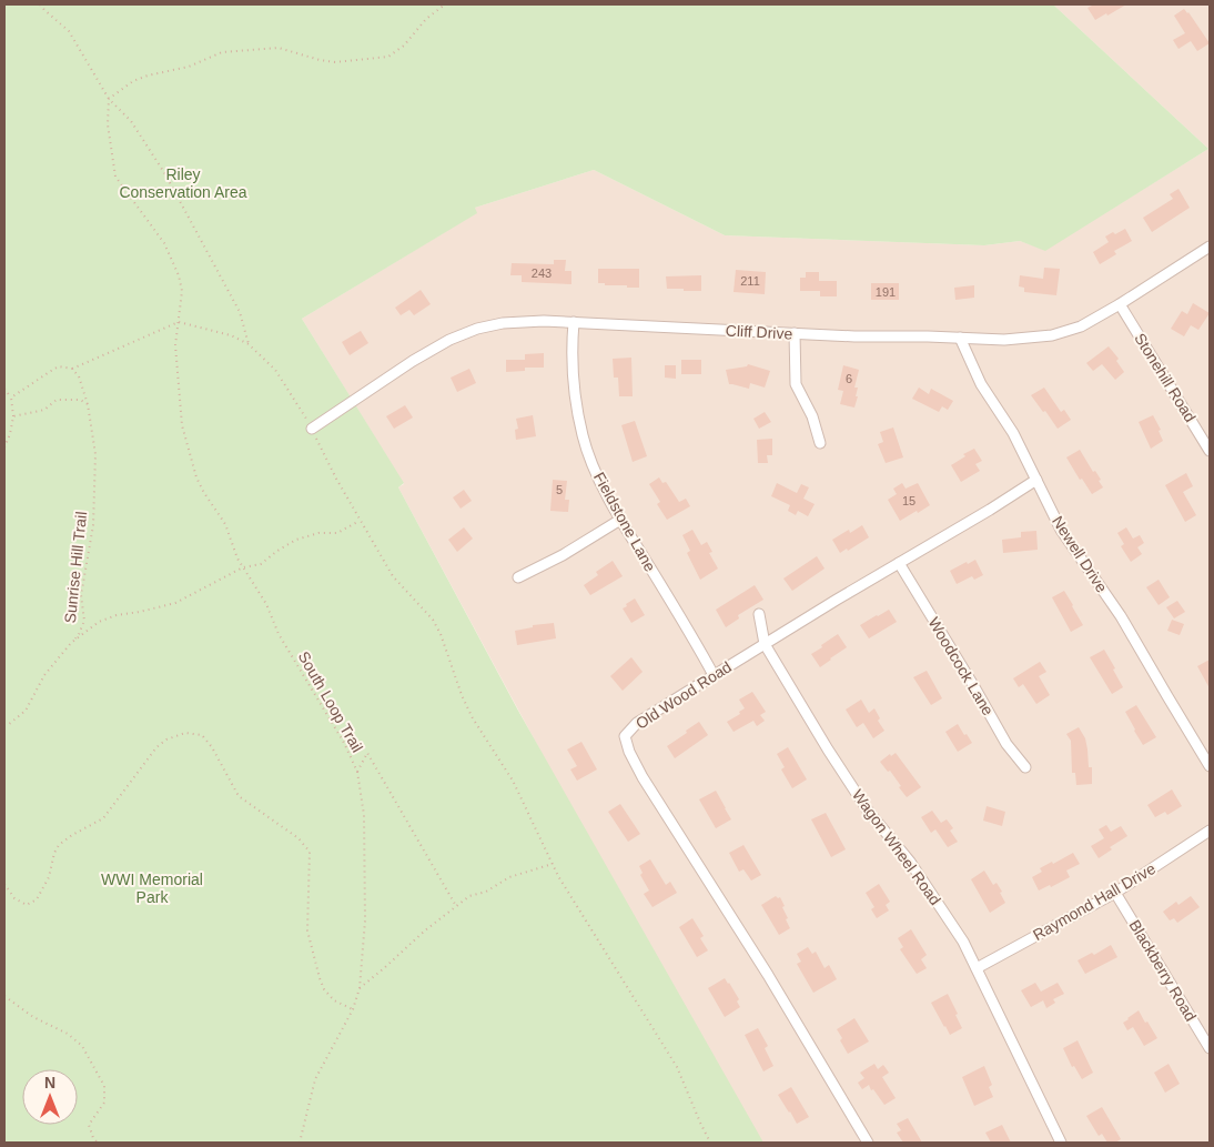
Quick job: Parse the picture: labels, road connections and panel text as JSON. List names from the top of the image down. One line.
{"streets":{"street":["Cliff Drive","Stonehill Road","Fieldstone Lane","Newell Drive","Woodcock Lane","Old Wood Road","Wagon Wheel Road","Raymond Hall Drive","Blackberry Road"],"path":["Sunrise Hill Trail","South Loop Trail"]},"crossings":[["Cliff Drive","Stonehill Road"],["Cliff Drive","Fieldstone Lane"],["Cliff Drive","Newell Drive"],["Fieldstone Lane","Old Wood Road"],["Newell Drive","Old Wood Road"],["Woodcock Lane","Old Wood Road"],["Old Wood Road","Wagon Wheel Road"],["Wagon Wheel Road","Raymond Hall Drive"],["Raymond Hall Drive","Blackberry Road"]],"parks":["Riley Conservation Area","WWI Memorial Park"],"house_numbers":["243","211","191","6","5","15"],"north":"top"}
